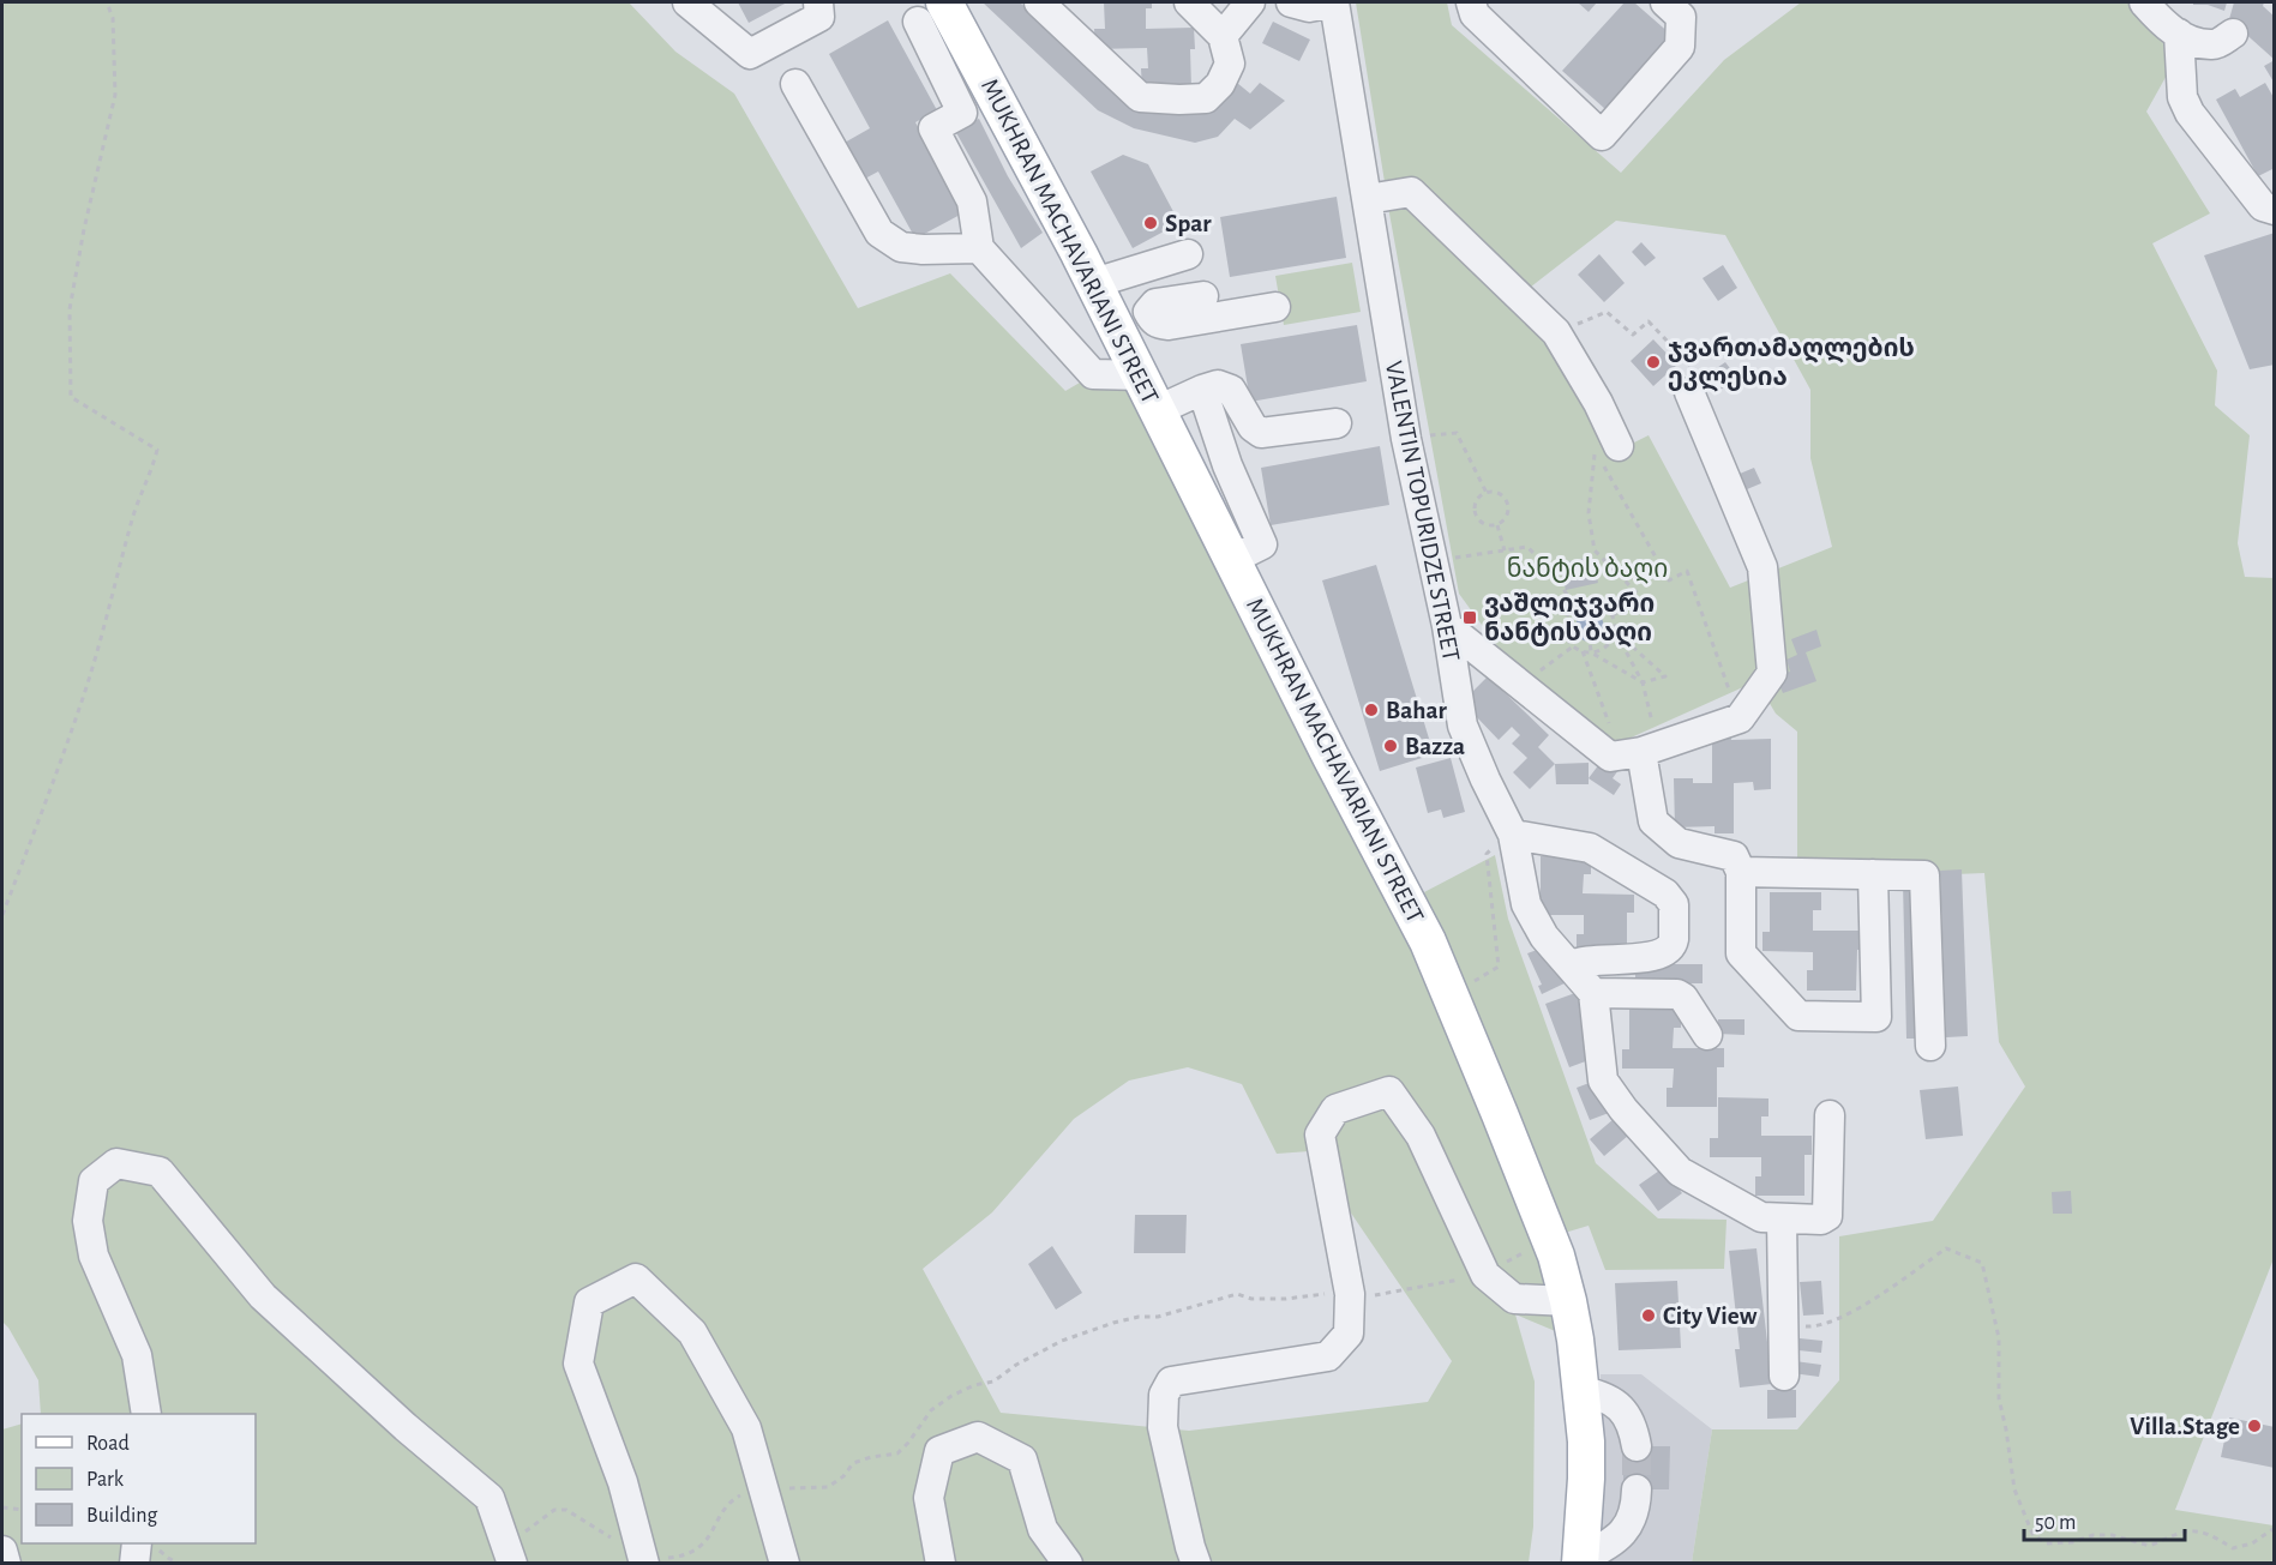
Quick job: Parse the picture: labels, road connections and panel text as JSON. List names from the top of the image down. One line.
{"streets":{"main road":["MUKHRAN MACHAVARIANI STREET"],"street":["VALENTIN TOPURIDZE STREET"]},"parks":["ნანტის ბაღი"],"places":{"other":["Spar","ჯვართამაღლების ეკლესია","Bahar","Bazza","City View","Villa.Stage"],"transit":["ვაშლიჯვარი ნანტის ბაღი"]},"legend":["Road","Park","Building"],"scale_bar":"50 m"}
